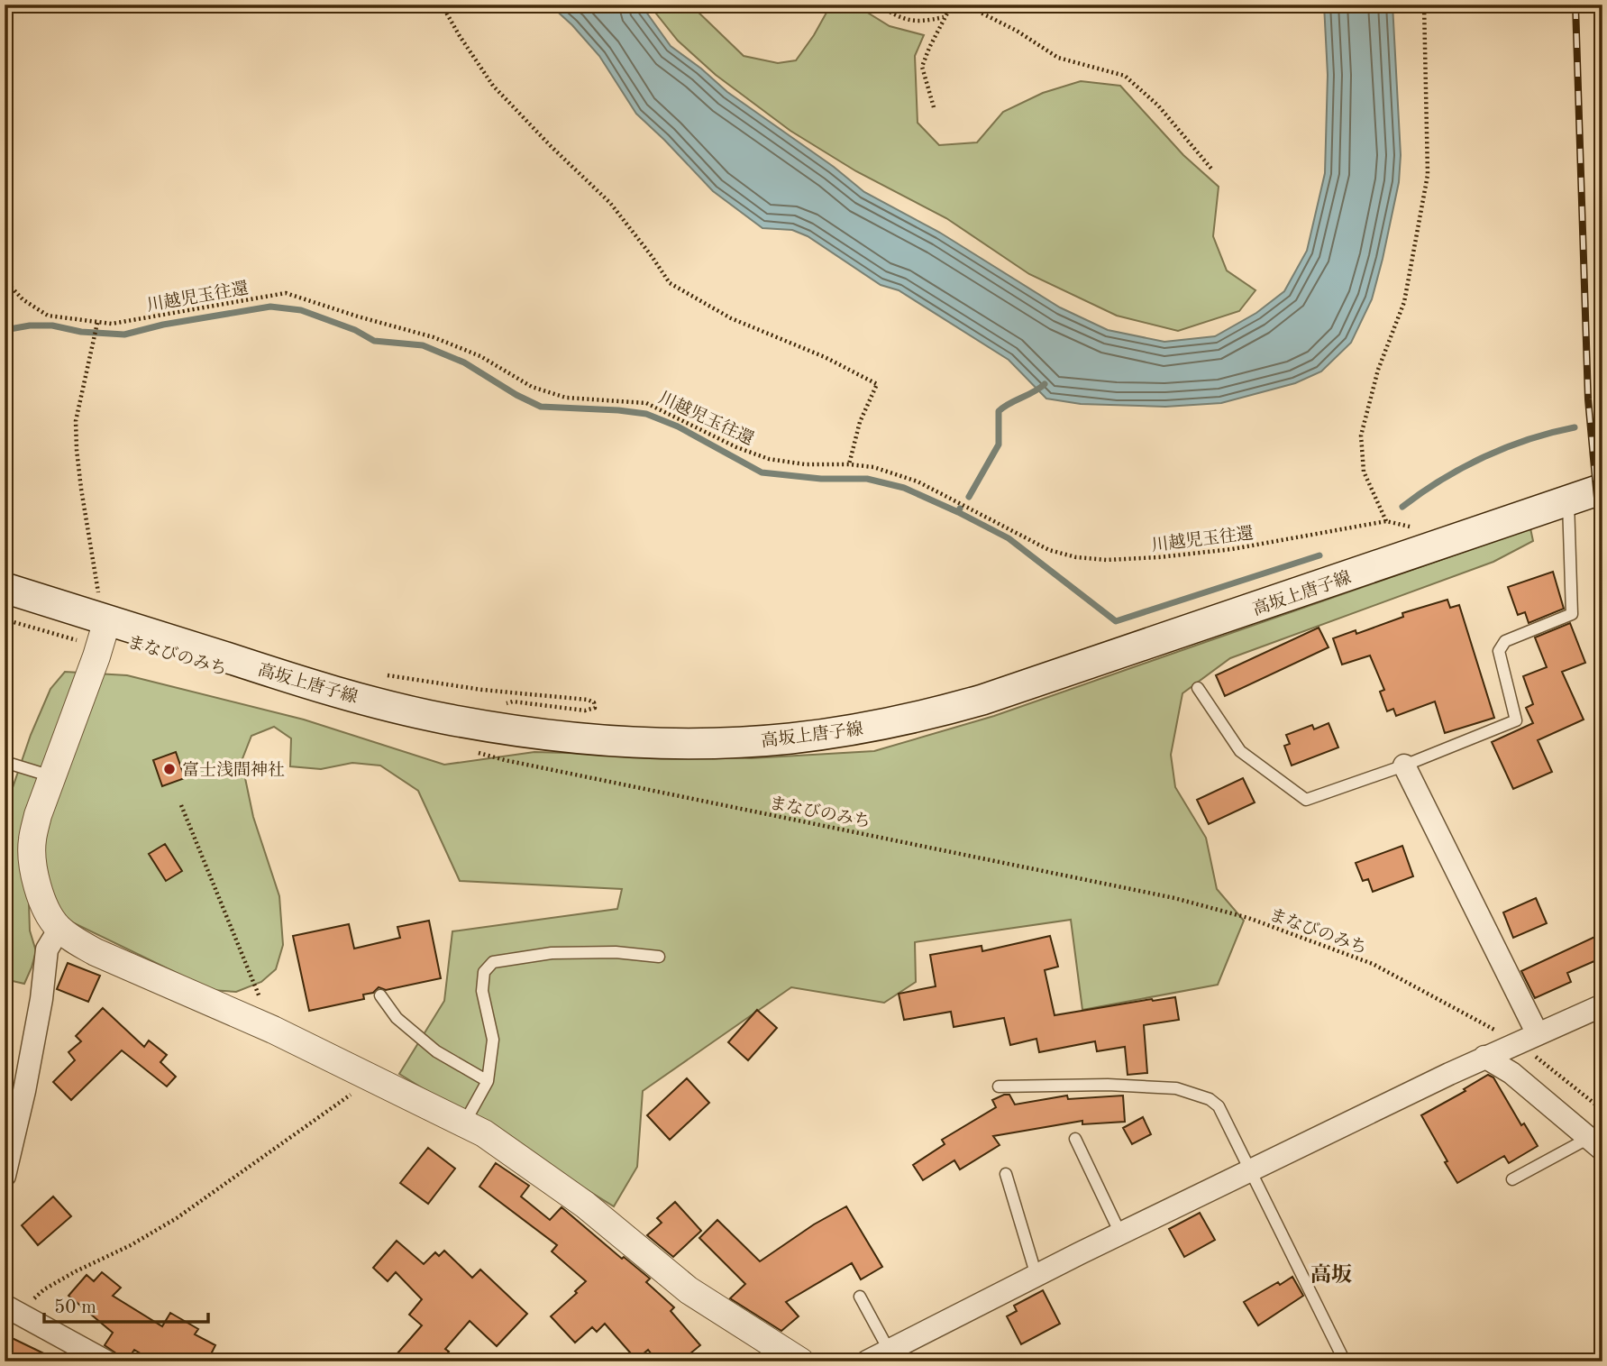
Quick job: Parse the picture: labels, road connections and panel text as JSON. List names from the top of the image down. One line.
{"streets":{"main road":["高坂上唐子線"],"path":["川越児玉往還","まなびのみち"]},"districts":["高坂"],"places":["富士浅間神社"],"scale_bar":"50 m"}
